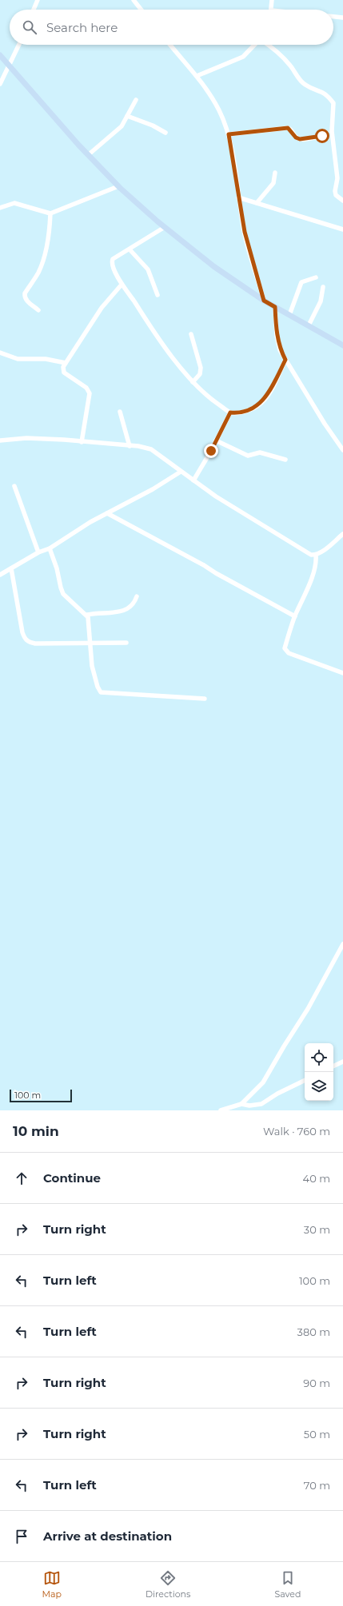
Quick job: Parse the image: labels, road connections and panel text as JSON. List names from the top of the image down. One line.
{"scale_bar":"100 m","page":{"search":"Search here","scale":"100 m","heading":["10 min","Walk · 760 m"],"list":[["Continue","40 m"],["Turn right","30 m"],["Turn left","100 m"],["Turn left","380 m"],["Turn right","90 m"],["Turn right","50 m"],["Turn left","70 m"],"Arrive at destination"],"nav":["Map","Directions","Saved"]}}
